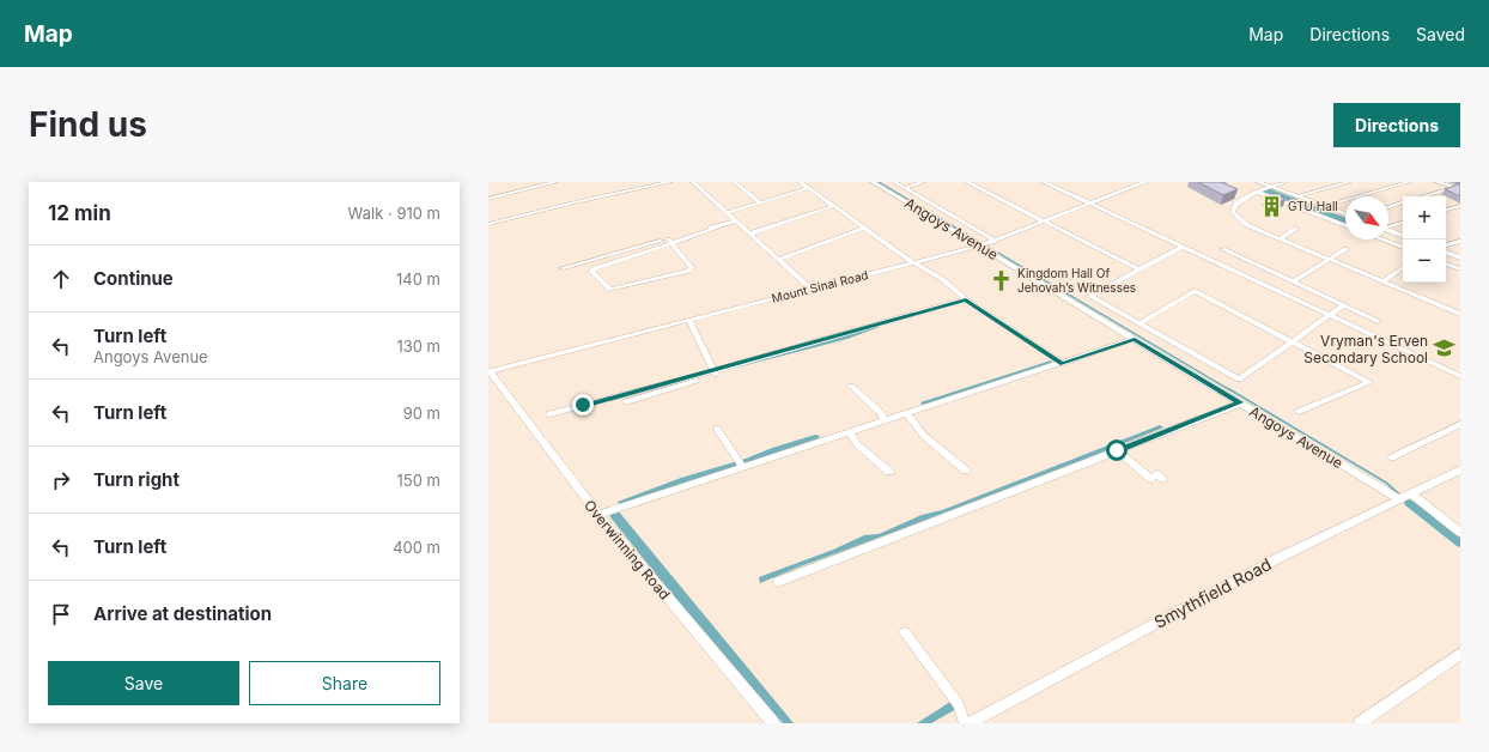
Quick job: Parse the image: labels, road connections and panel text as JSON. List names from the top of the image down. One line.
{"streets":{"street":["Angoys Avenue","Mount Sinai Road","Overwinning Road","Smythfield Road"]},"crossings":[["Angoys Avenue","Mount Sinai Road"],["Angoys Avenue","Smythfield Road"],["Mount Sinai Road","Overwinning Road"]],"places":{"building":["GTU Hall"],"church":["Kingdom Hall Of Jehovah’s Witnesses"],"school or university":["Vryman's Erven Secondary School"]},"north":"bottom right","page":{"header":"Map","nav":["Map","Directions","Saved"],"buttons":["Directions",["Save","Share"]],"title":"Find us","heading":["12 min","Walk · 910 m"],"map_buttons":["+","−"],"list":[["Continue","140 m"],["Turn left","Angoys Avenue","130 m"],["Turn left","90 m"],["Turn right","150 m"],["Turn left","400 m"],"Arrive at destination"]}}
